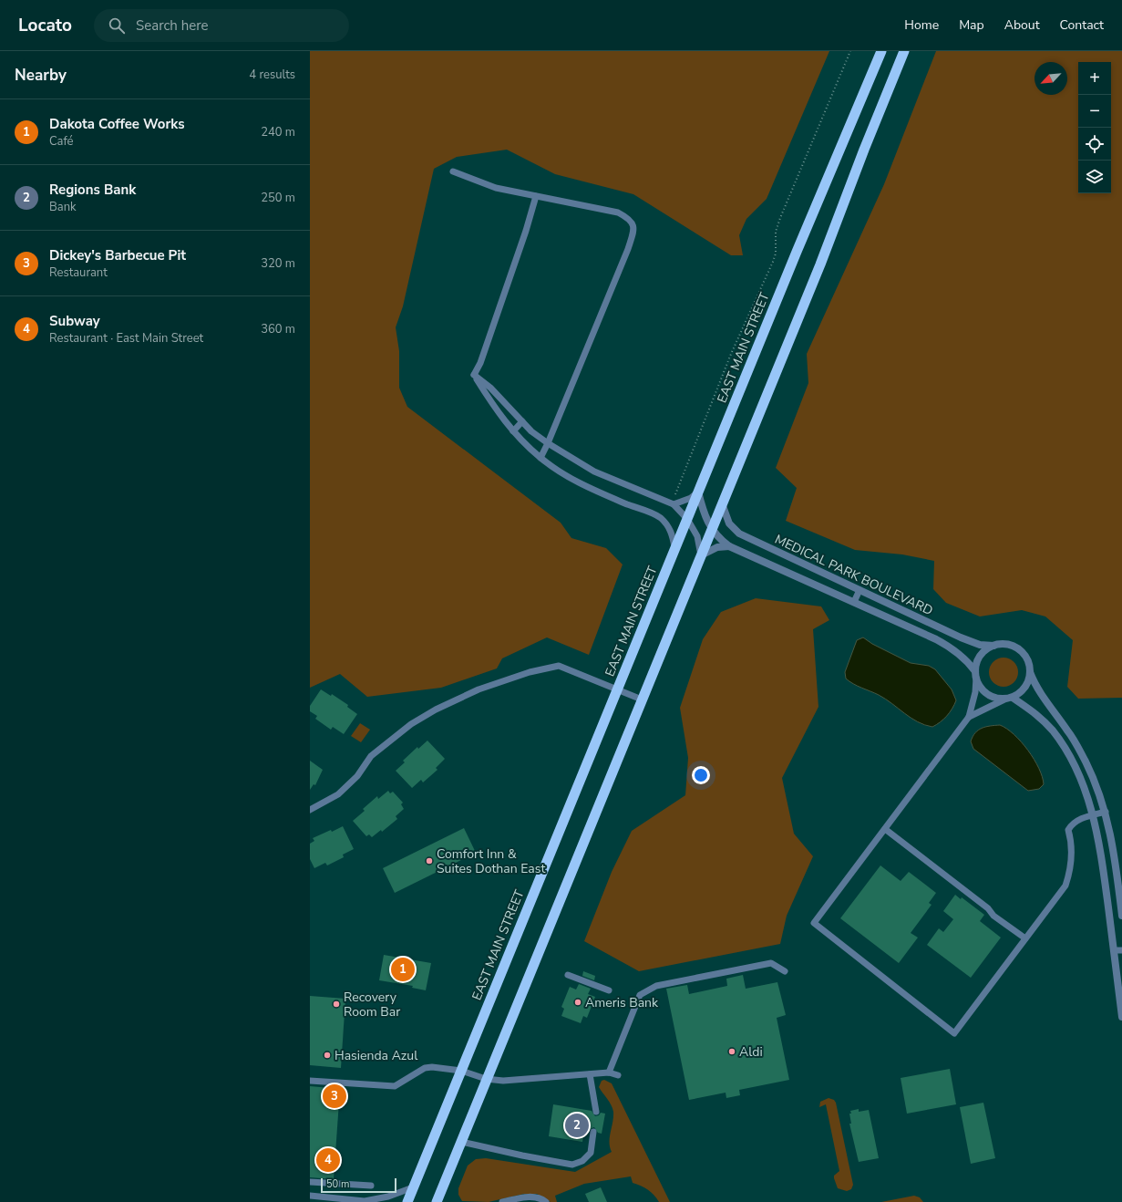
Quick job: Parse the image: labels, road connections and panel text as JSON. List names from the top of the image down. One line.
{"streets":{"highway":["EAST MAIN STREET"],"street":["MEDICAL PARK BOULEVARD"]},"crossings":[["EAST MAIN STREET","MEDICAL PARK BOULEVARD"]],"places":["Comfort Inn & Suites Dothan East","Ameris Bank","Recovery Room Bar","Aldi","Hasienda Azul"],"scale_bar":"50 m","north":"bottom left","page":{"header":"Locato","search":"Search here","nav":["Home","Map","About","Contact"],"heading":["Nearby","4 results"],"map_buttons":["+","−"],"list":[{"mark":"1","name":"Dakota Coffee Works","note":"Café","value":"240 m"},{"mark":"2","name":"Regions Bank","note":"Bank","value":"250 m"},{"mark":"3","name":"Dickey's Barbecue Pit","note":"Restaurant","value":"320 m"},{"mark":"4","name":"Subway","note":"Restaurant · East Main Street","value":"360 m"}],"pins":["1","3","2","4"],"scale":"50 m"}}
